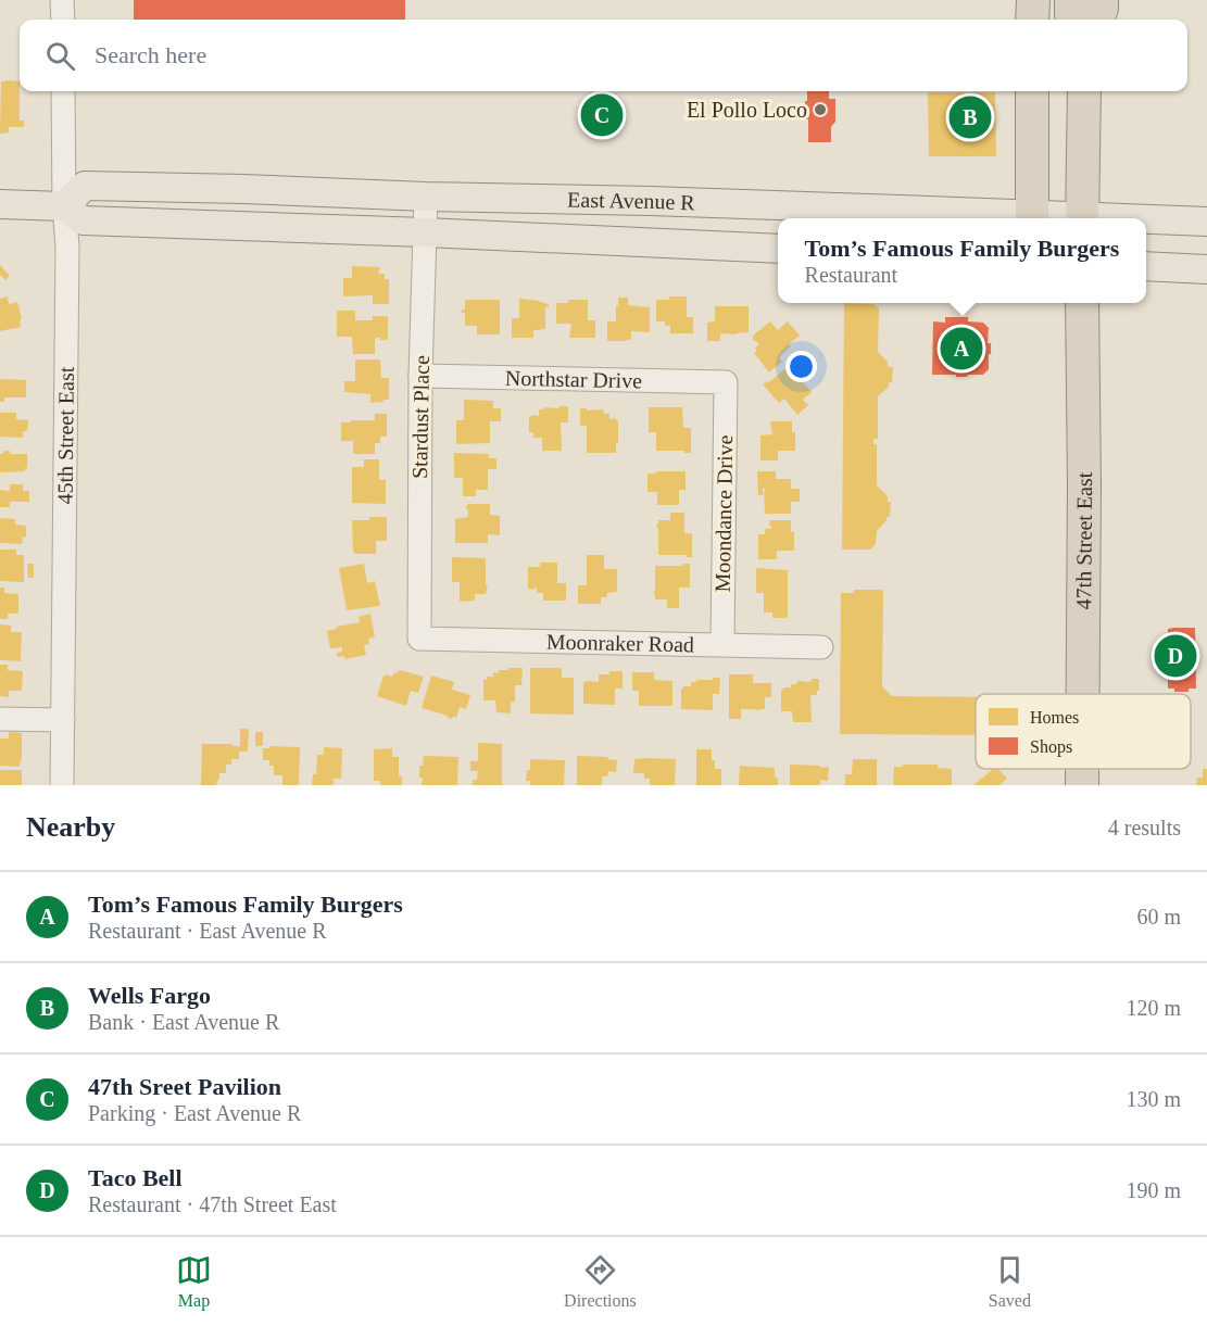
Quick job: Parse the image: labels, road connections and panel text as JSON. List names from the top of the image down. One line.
{"streets":{"highway":["47th Street East"],"main road":["East Avenue R"],"street":["Northstar Drive","Stardust Place","45th Street East","Moondance Drive","Moonraker Road"]},"crossings":[["East Avenue R","Stardust Place"],["East Avenue R","45th Street East"],["Northstar Drive","Stardust Place"],["Northstar Drive","Moondance Drive"],["Stardust Place","Moonraker Road"],["Moondance Drive","Moonraker Road"]],"places":["El Pollo Loco"],"legend":["Homes","Shops"],"page":{"search":"Search here","pins":["C","B","A","D"],"popup":["Tom’s Famous Family Burgers","Restaurant"],"heading":["Nearby","4 results"],"list":[{"mark":"A","name":"Tom’s Famous Family Burgers","note":"Restaurant · East Avenue R","value":"60 m"},{"mark":"B","name":"Wells Fargo","note":"Bank · East Avenue R","value":"120 m"},{"mark":"C","name":"47th Sreet Pavilion","note":"Parking · East Avenue R","value":"130 m"},{"mark":"D","name":"Taco Bell","note":"Restaurant · 47th Street East","value":"190 m"}],"nav":["Map","Directions","Saved"]}}
